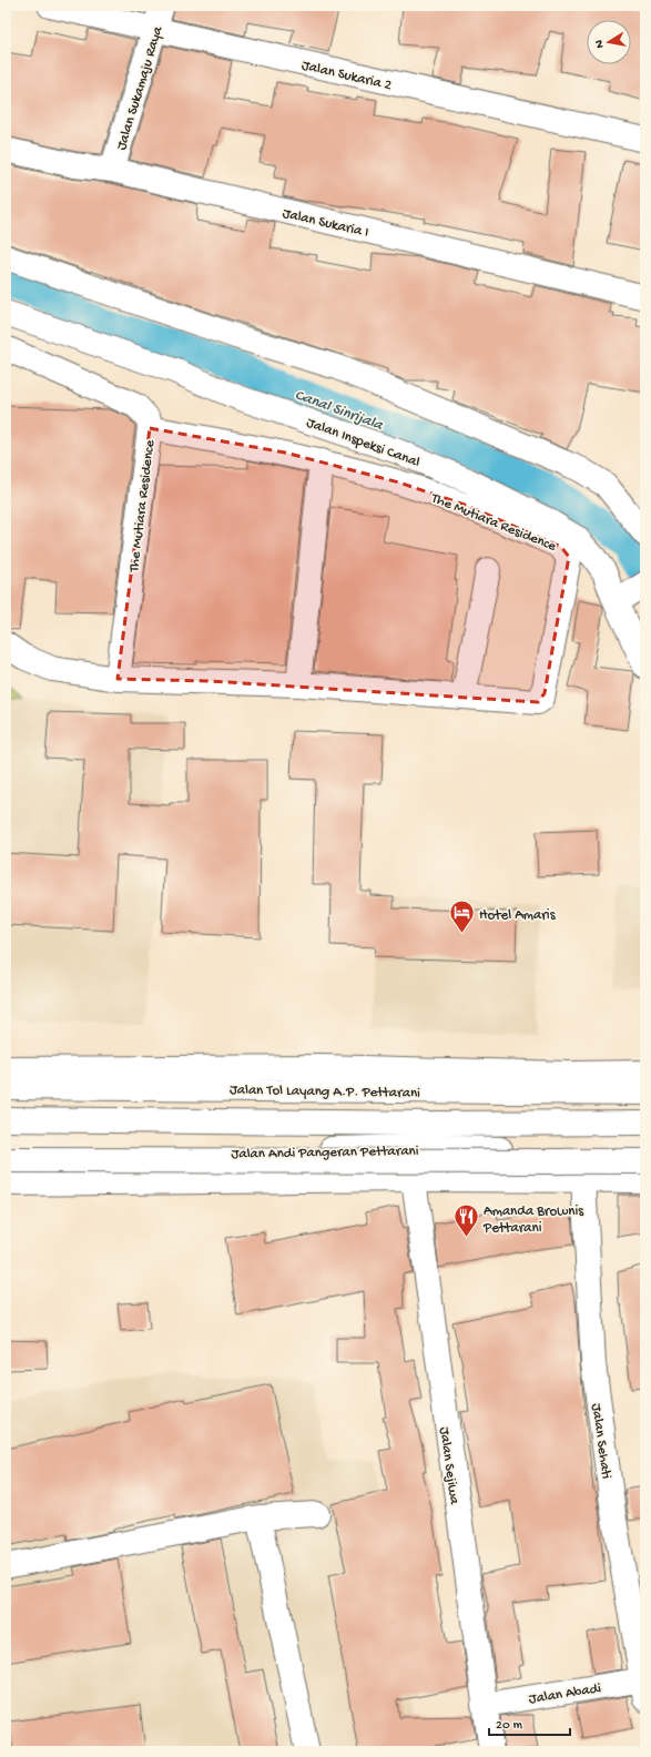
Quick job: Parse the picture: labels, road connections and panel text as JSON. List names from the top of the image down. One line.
{"streets":{"main road":["Jalan Sukaria 2","Jalan Sukamaju Raya","Jalan Sukaria I","Jalan Inspeksi Canal","The Mutiara Residence","Jalan Tol Layang A.P. Pettarani","Jalan Andi Pangeran Pettarani","Jalan Sehati","Jalan Sejiwa","Jalan Abadi"]},"crossings":[["Jalan Sukaria 2","Jalan Sukamaju Raya"],["Jalan Sukamaju Raya","Jalan Sukaria I"],["Jalan Andi Pangeran Pettarani","Jalan Sehati"],["Jalan Andi Pangeran Pettarani","Jalan Sejiwa"],["Jalan Sehati","Jalan Abadi"],["Jalan Sejiwa","Jalan Abadi"]],"water":["Canal Sinrijala"],"places":{"hotel":["Hotel Amaris"],"restaurant":["Amanda Brownis Pettarani"]},"scale_bar":"20 m","north":"left"}
